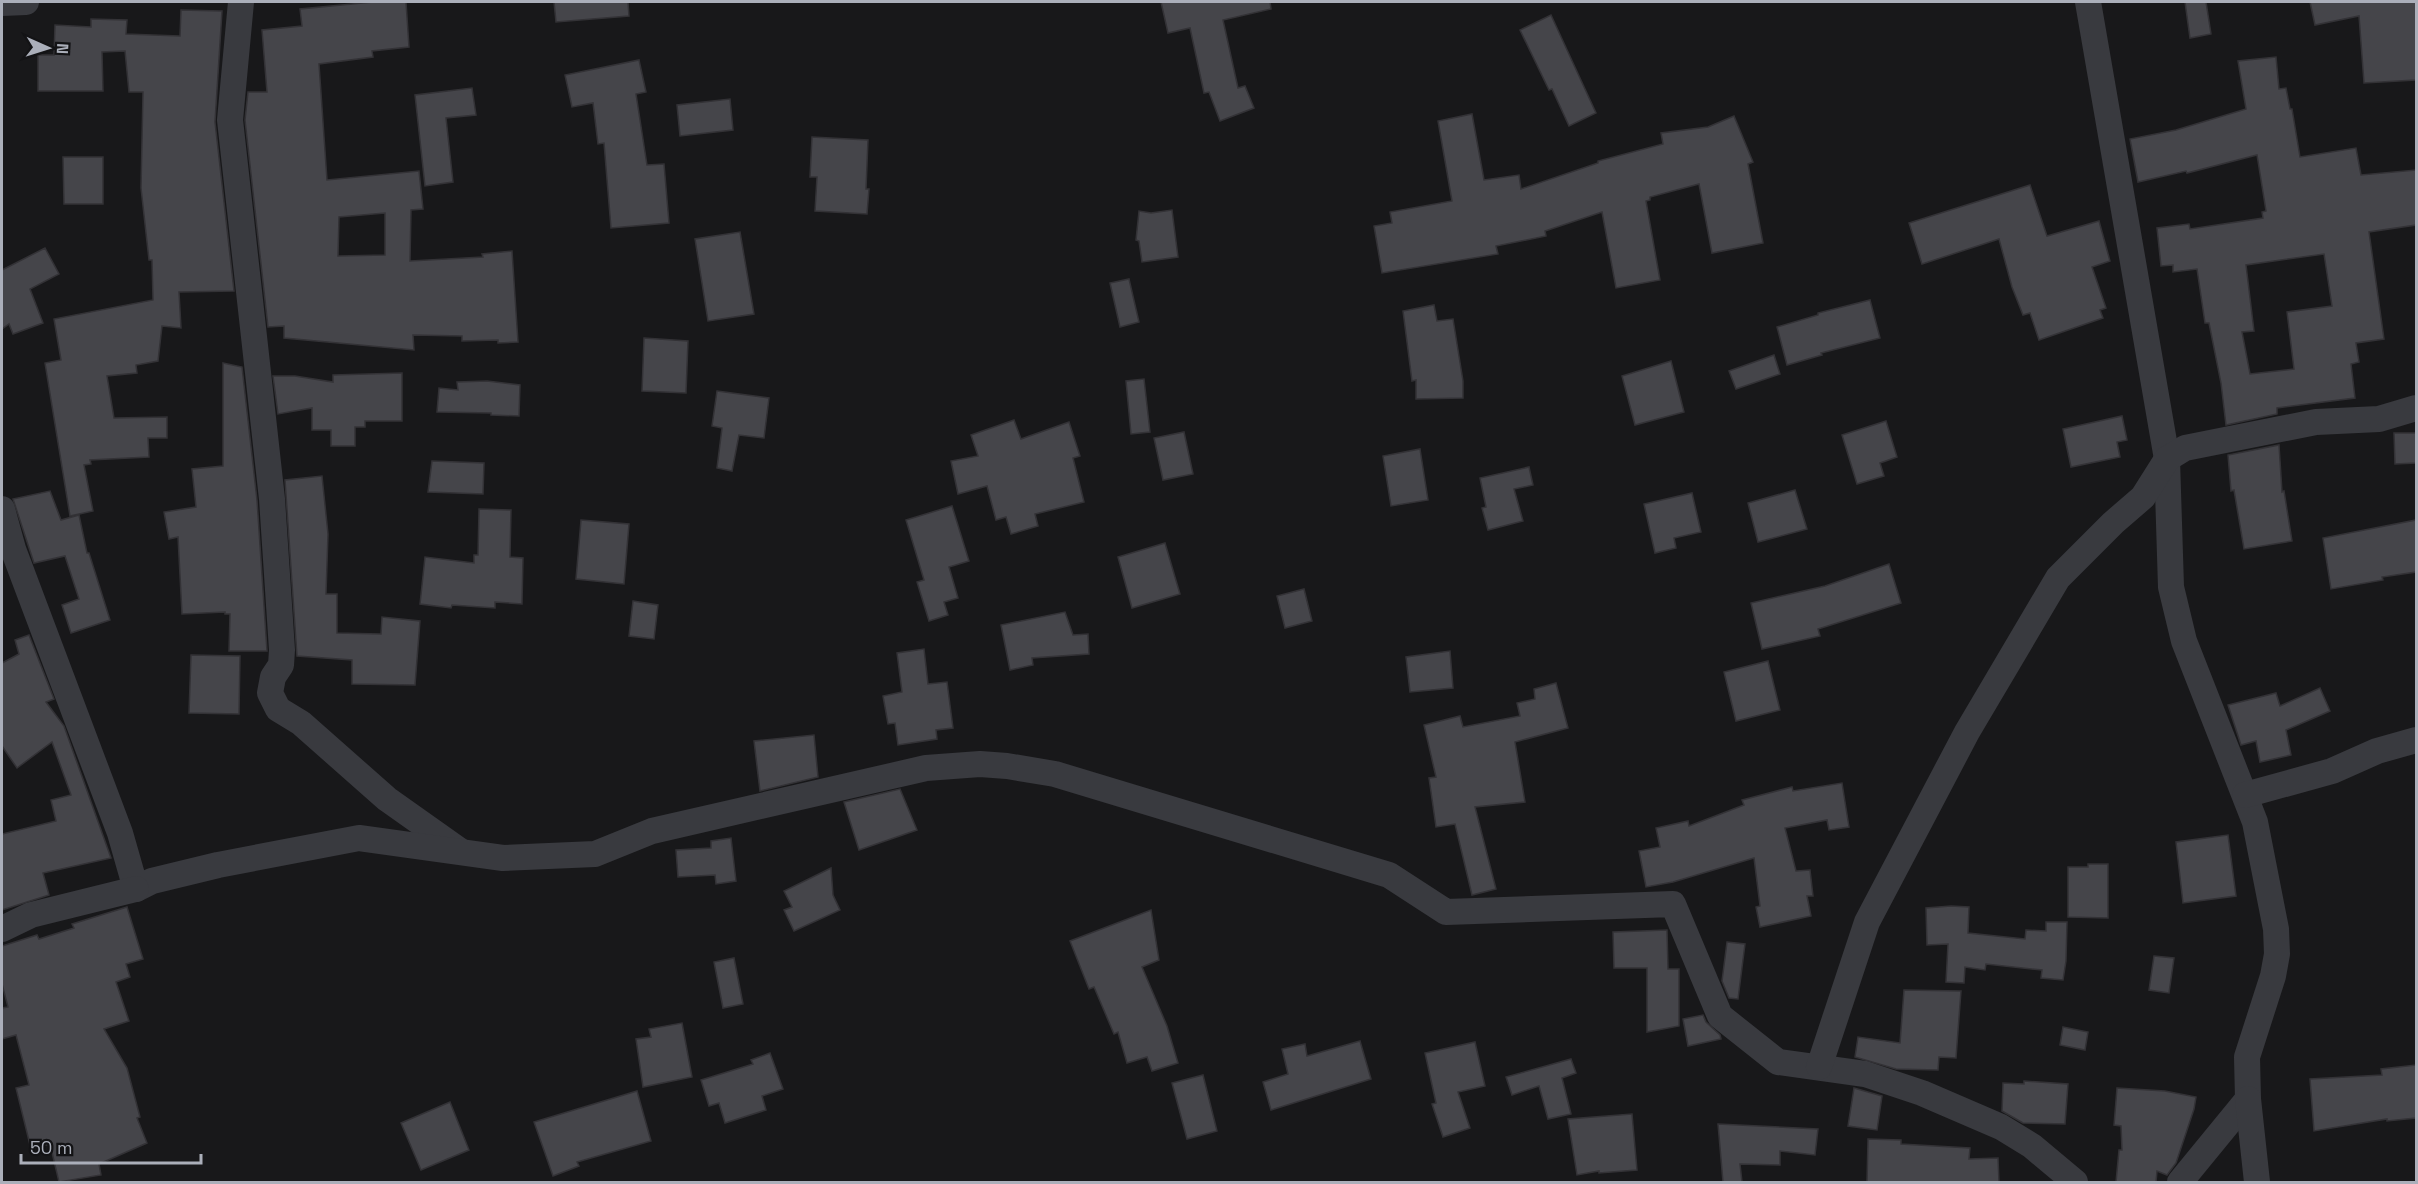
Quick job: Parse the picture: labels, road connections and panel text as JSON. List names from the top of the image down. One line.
{"scale_bar":"50 m","north":"right"}
